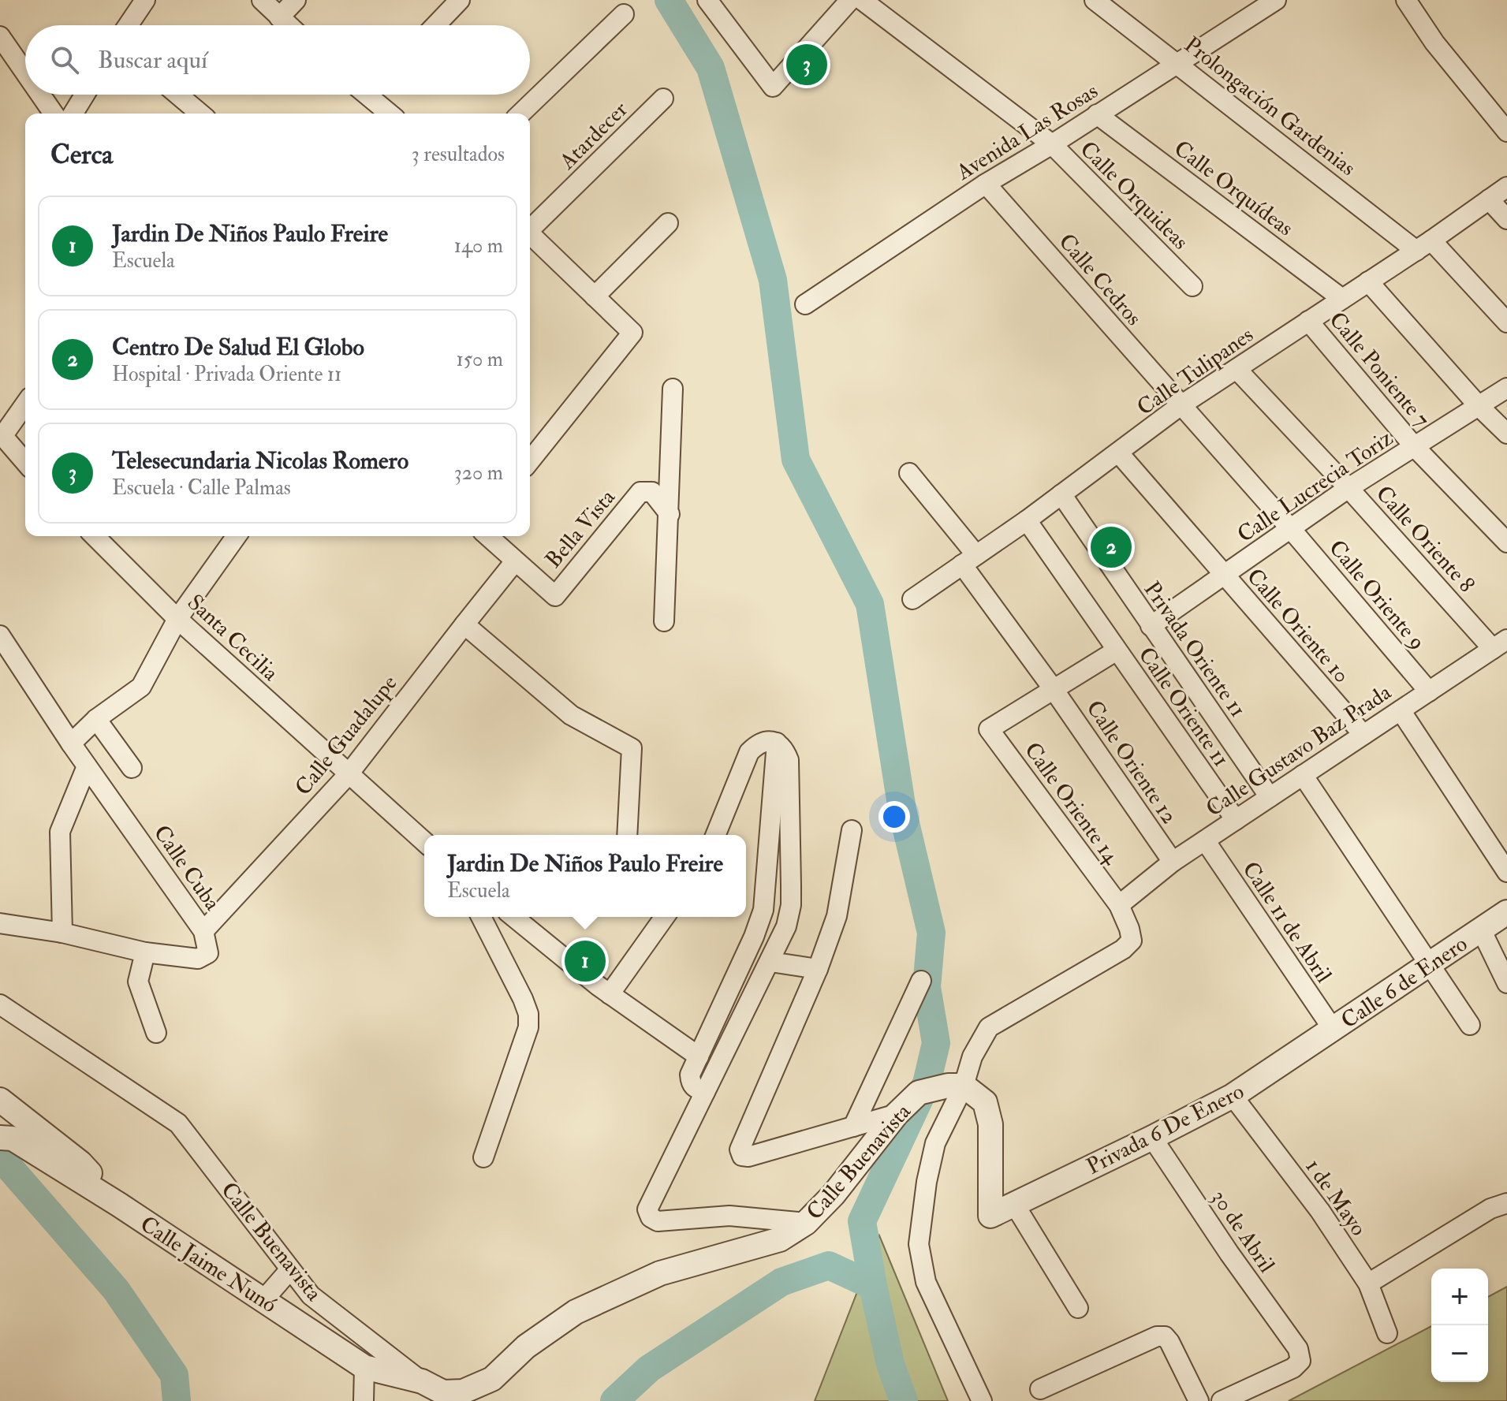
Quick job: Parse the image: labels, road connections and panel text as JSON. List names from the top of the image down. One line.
{"streets":{"street":["Prolongación Gardenias","Avenida Las Rosas","Atardecer","Calle Orquídeas","Calle Orquideas","Calle Cedros","Calle Poniente 7","Calle Tulipanes","Calle Lucrecia Toriz","Bella Vista","Calle Oriente 8","Calle Oriente 9","Calle Oriente 10","Santa Cecilia","Privada Oriente 11","Calle Oriente 11","Calle Guadalupe","Calle Gustavo Baz Prada","Calle Oriente 12","Calle Oriente 14","Calle Cuba","Calle 11 de Abril","Calle 6 de Enero","Privada 6 De Enero","Calle Buenavista","1 de Mayo","30 de Abril","Calle Jaime Nunó"]},"crossings":[["Prolongación Gardenias","Avenida Las Rosas"],["Prolongación Gardenias","Calle Tulipanes"],["Avenida Las Rosas","Calle Orquídeas"],["Avenida Las Rosas","Calle Orquideas"],["Avenida Las Rosas","Calle Cedros"],["Calle Orquídeas","Calle Tulipanes"],["Calle Cedros","Calle Tulipanes"],["Calle Cedros","Calle Lucrecia Toriz"],["Calle Cedros","Calle Oriente 9"],["Calle Poniente 7","Calle Tulipanes"],["Calle Poniente 7","Calle Lucrecia Toriz"],["Calle Tulipanes","Calle Oriente 8"],["Calle Tulipanes","Calle Oriente 10"],["Calle Tulipanes","Privada Oriente 11"],["Calle Tulipanes","Calle Oriente 11"],["Calle Tulipanes","Calle Oriente 12"],["Calle Lucrecia Toriz","Calle Oriente 8"],["Calle Lucrecia Toriz","Calle Oriente 9"],["Calle Lucrecia Toriz","Calle Oriente 10"],["Calle Lucrecia Toriz","Privada Oriente 11"],["Bella Vista","Calle Guadalupe"],["Calle Oriente 8","Calle Gustavo Baz Prada"],["Calle Oriente 9","Calle Gustavo Baz Prada"],["Calle Oriente 10","Calle Gustavo Baz Prada"],["Santa Cecilia","Calle Guadalupe"],["Privada Oriente 11","Calle Gustavo Baz Prada"],["Calle Oriente 11","Calle Gustavo Baz Prada"],["Calle Guadalupe","Calle Cuba"],["Calle Gustavo Baz Prada","Calle Oriente 12"],["Calle Gustavo Baz Prada","Calle Oriente 14"],["Calle Gustavo Baz Prada","Calle 11 de Abril"],["Calle Oriente 12","Calle Oriente 14"],["Calle Oriente 14","Privada 6 De Enero"],["Calle Oriente 14","Calle Buenavista"],["Calle 11 de Abril","Calle 6 de Enero"],["Calle 11 de Abril","Privada 6 De Enero"],["Calle 6 de Enero","Privada 6 De Enero"],["Privada 6 De Enero","Calle Buenavista"],["Privada 6 De Enero","1 de Mayo"],["Privada 6 De Enero","30 de Abril"],["Calle Buenavista","Calle Jaime Nunó"]],"page":{"search":"Buscar aquí","pins":["3","2","1"],"heading":["Cerca","3 resultados"],"list":[{"mark":"1","name":"Jardin De Niños Paulo Freire","note":"Escuela","value":"140 m"},{"mark":"2","name":"Centro De Salud El Globo","note":"Hospital · Privada Oriente 11","value":"150 m"},{"mark":"3","name":"Telesecundaria Nicolas Romero","note":"Escuela · Calle Palmas","value":"320 m"}],"popup":["Jardin De Niños Paulo Freire","Escuela"],"map_buttons":["+","−"]}}
